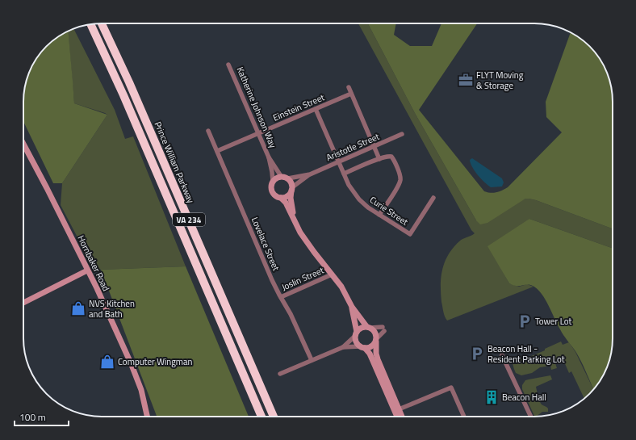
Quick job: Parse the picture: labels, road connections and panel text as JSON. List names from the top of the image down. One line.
{"streets":{"highway":["Prince William Parkway","VA 234"],"street":["Katherine Johnson Way","Einstein Street","Aristotle Street","Curie Street","Lovelace Street","Hornbaker Road","Joslin Street"]},"crossings":[["Katherine Johnson Way","Einstein Street"],["Katherine Johnson Way","Aristotle Street"],["Einstein Street","Curie Street"],["Einstein Street","Lovelace Street"],["Aristotle Street","Curie Street"],["Lovelace Street","Joslin Street"]],"places":{"office":["FLYT Moving & Storage"],"shop":["NVS Kitchen and Bath","Computer Wingman"],"parking":["Tower Lot","Beacon Hall - Resident Parking Lot"],"building":["Beacon Hall"]},"scale_bar":"100 m"}
